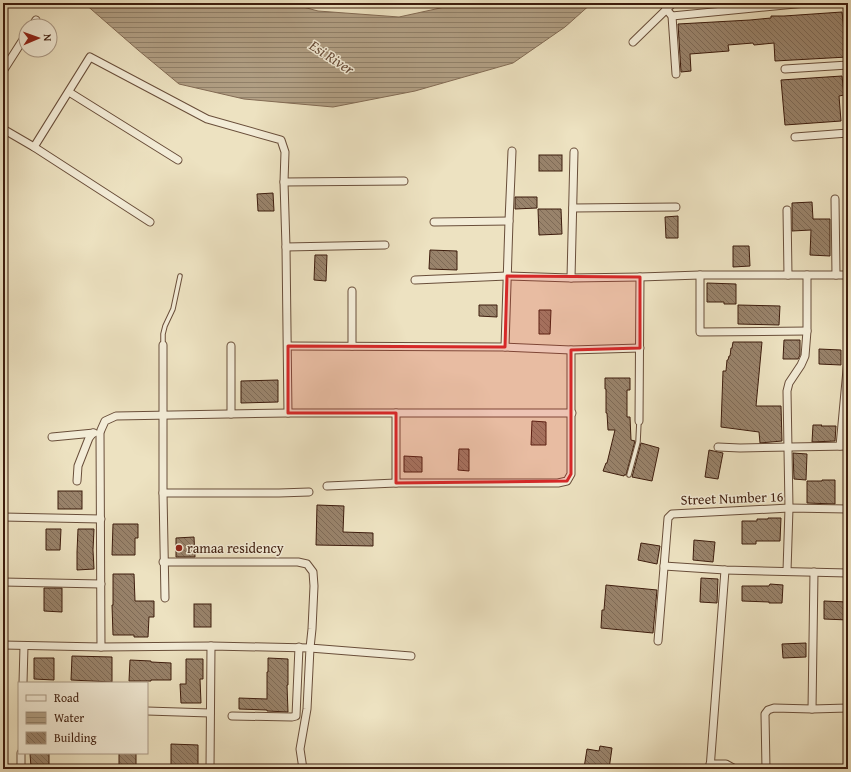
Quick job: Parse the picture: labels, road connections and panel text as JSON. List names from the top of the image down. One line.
{"streets":{"street":["Street Number 16"]},"water":["Esi River"],"places":["ramaa residency"],"legend":["Road","Water","Building"],"north":"right"}
